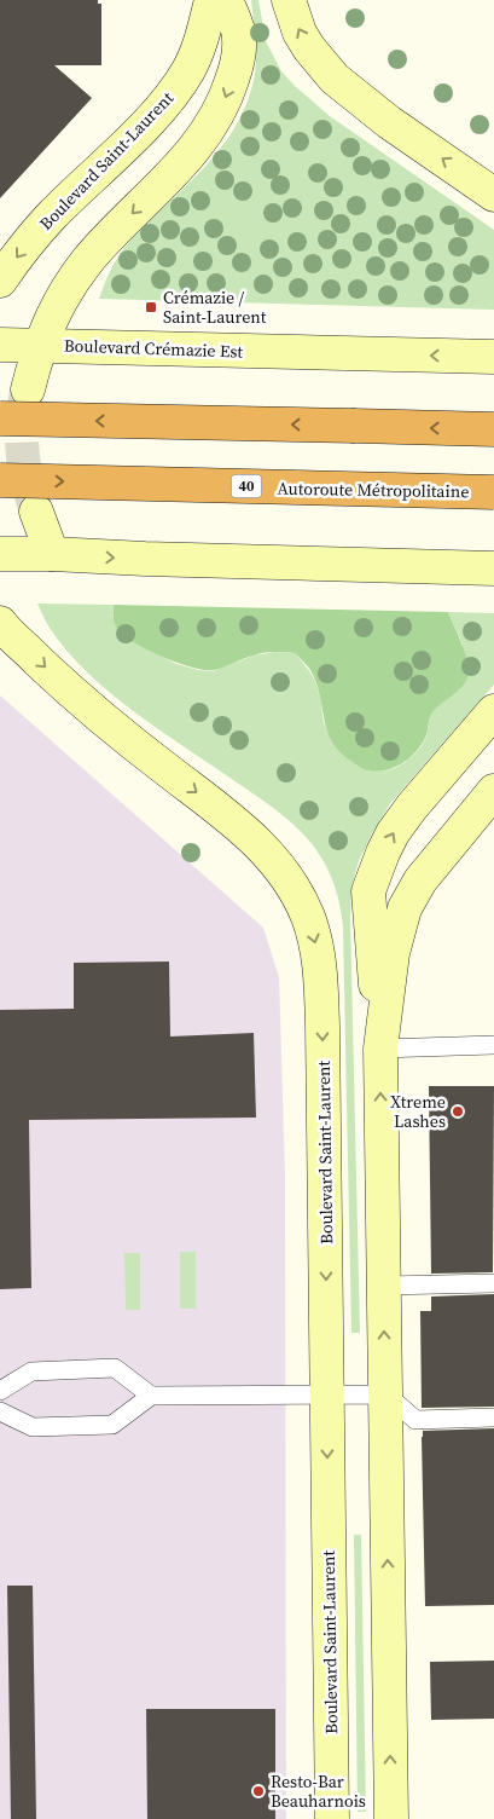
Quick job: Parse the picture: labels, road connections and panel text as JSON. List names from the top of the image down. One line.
{"streets":{"highway":["40","Autoroute Métropolitaine"],"main road":["Boulevard Saint-Laurent","Boulevard Crémazie Est"]},"places":{"transit":["Crémazie / Saint-Laurent"],"other":["Xtreme Lashes","Resto-Bar Beauharnois"]}}
